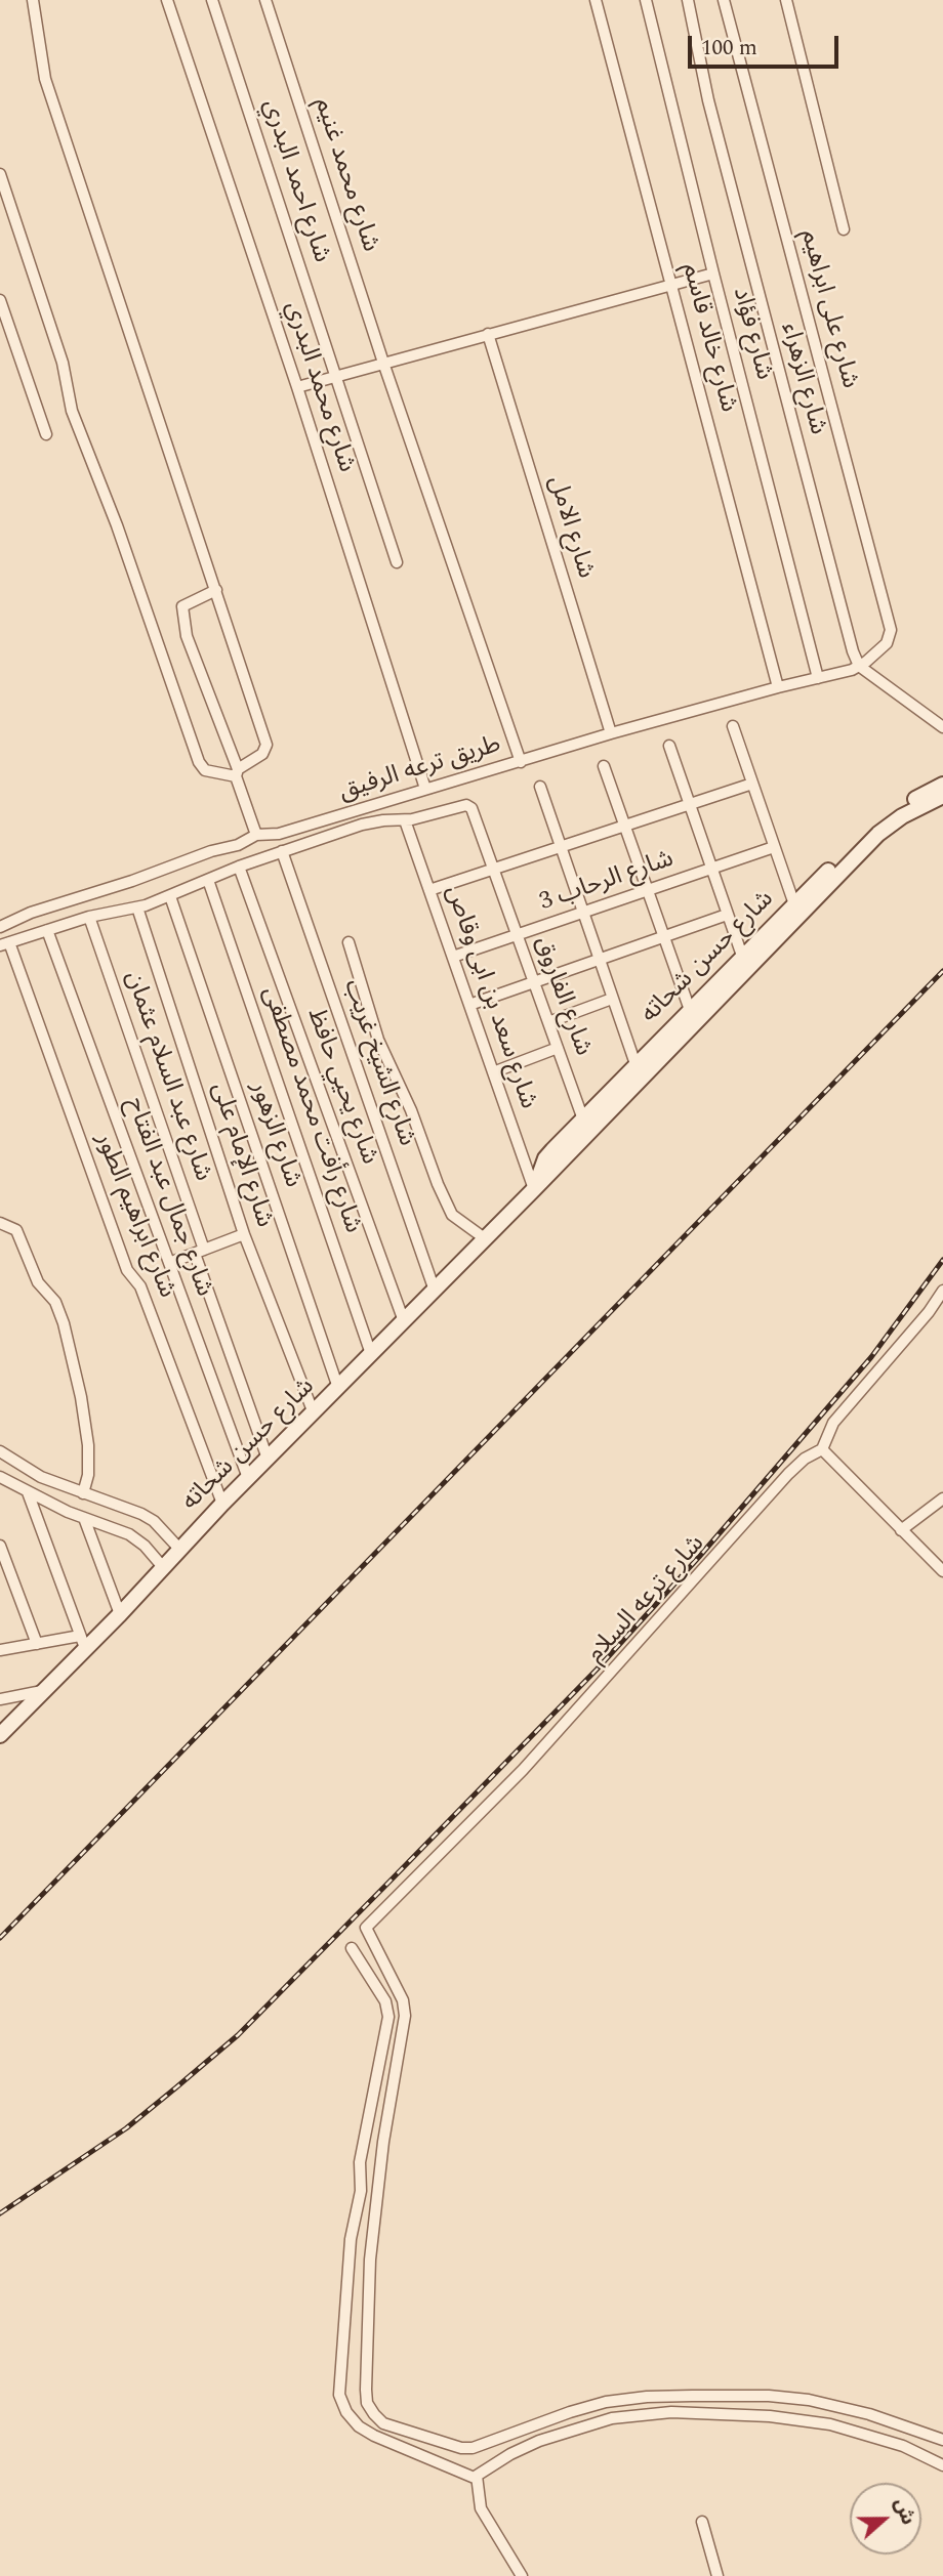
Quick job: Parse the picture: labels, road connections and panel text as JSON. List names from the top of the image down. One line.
{"streets":{"main road":["شارع حسن شحاته"],"street":["شارع محمد غنيم","شارع احمد البدري","شارع على ابراهيم","شارع فؤاد","شارع خالد قاسم","شارع الزهراء","شارع محمد البدري","شارع الامل","طريق ترعه الرفيق","شارع الرحاب 3","شارع الفاروق","شارع سعد بن ابى وقاص","شارع الشيخ غريب","شارع عبد السلام عثمان","شارع يحيي حافظ","شارع رأفت محمد مصطفى","شارع الزهور","شارع الإمام على","شارع جمال عبد الفتاح","شارع ابراهيم الطور","شارع ترعه السلام"]},"crossings":[["شارع محمد غنيم","طريق ترعه الرفيق"],["شارع على ابراهيم","شارع الزهراء"],["شارع على ابراهيم","طريق ترعه الرفيق"],["شارع فؤاد","طريق ترعه الرفيق"],["شارع خالد قاسم","طريق ترعه الرفيق"],["شارع الزهراء","طريق ترعه الرفيق"],["شارع محمد البدري","طريق ترعه الرفيق"],["شارع الامل","طريق ترعه الرفيق"],["طريق ترعه الرفيق","شارع الفاروق"],["طريق ترعه الرفيق","شارع سعد بن ابى وقاص"],["طريق ترعه الرفيق","شارع الشيخ غريب"],["طريق ترعه الرفيق","شارع عبد السلام عثمان"],["طريق ترعه الرفيق","شارع يحيي حافظ"],["طريق ترعه الرفيق","شارع رأفت محمد مصطفى"],["طريق ترعه الرفيق","شارع الزهور"],["طريق ترعه الرفيق","شارع الإمام على"],["طريق ترعه الرفيق","شارع جمال عبد الفتاح"],["طريق ترعه الرفيق","شارع ابراهيم الطور"],["شارع الرحاب 3","شارع الفاروق"],["شارع الرحاب 3","شارع سعد بن ابى وقاص"],["شارع حسن شحاته","شارع الفاروق"],["شارع حسن شحاته","شارع سعد بن ابى وقاص"],["شارع حسن شحاته","شارع الشيخ غريب"],["شارع حسن شحاته","شارع عبد السلام عثمان"],["شارع حسن شحاته","شارع يحيي حافظ"],["شارع حسن شحاته","شارع رأفت محمد مصطفى"],["شارع حسن شحاته","شارع الزهور"],["شارع حسن شحاته","شارع الإمام على"],["شارع حسن شحاته","شارع جمال عبد الفتاح"],["شارع حسن شحاته","شارع ابراهيم الطور"]],"scale_bar":"100 m","north":"right"}
